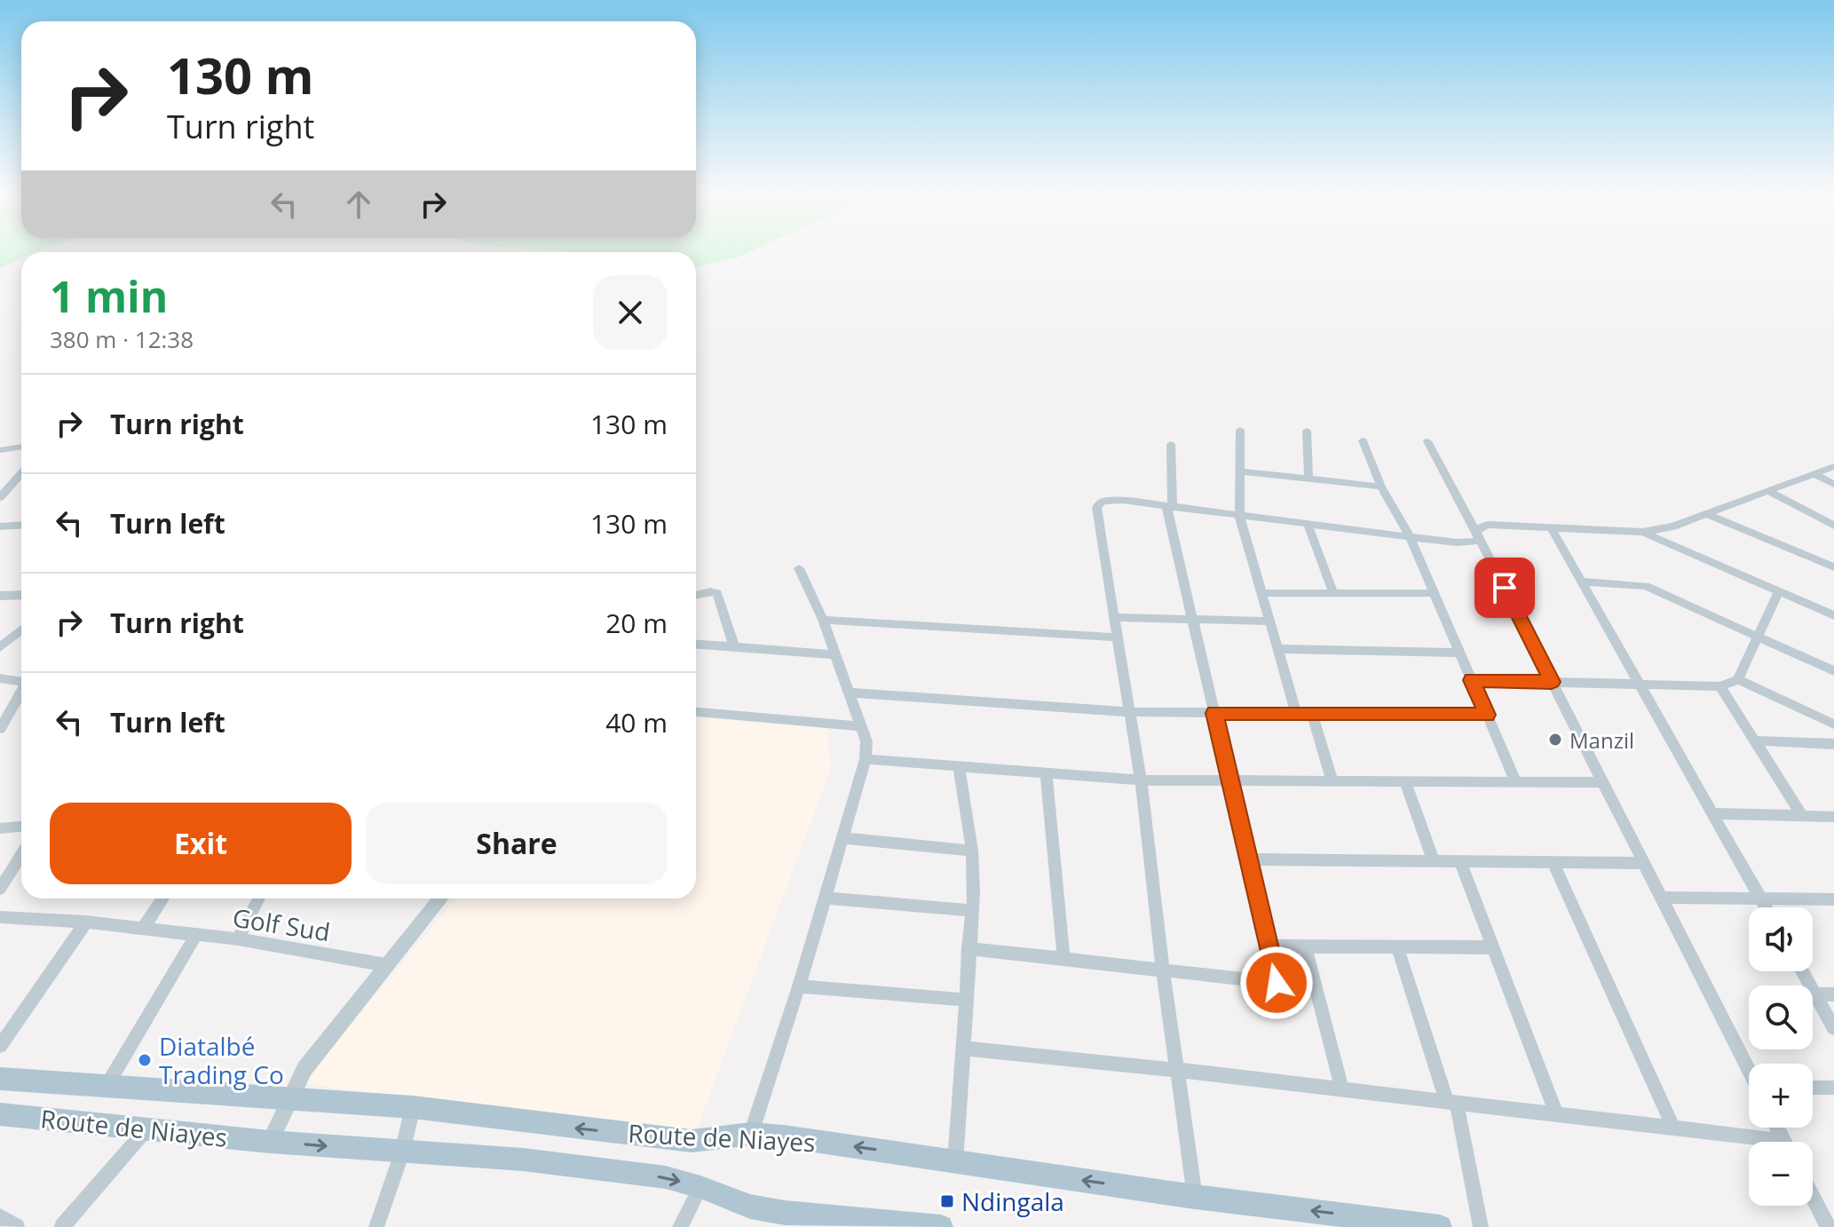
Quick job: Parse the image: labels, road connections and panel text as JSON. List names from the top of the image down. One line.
{"streets":{"main road":["Route de Niayes"],"street":["Golf Sud"]},"places":{"other":["Manzil","Diatalbé Trading Co"],"transit":["Ndingala"]},"page":{"turn":["130 m","Turn right"],"heading":["1 min","380 m · 12:38"],"list":[{"name":"Turn right","value":"130 m"},{"name":"Turn left","value":"130 m"},{"name":"Turn right","value":"20 m"},{"name":"Turn left","value":"40 m"}],"buttons":["Exit","Share"],"map_buttons":["+","−"]}}
